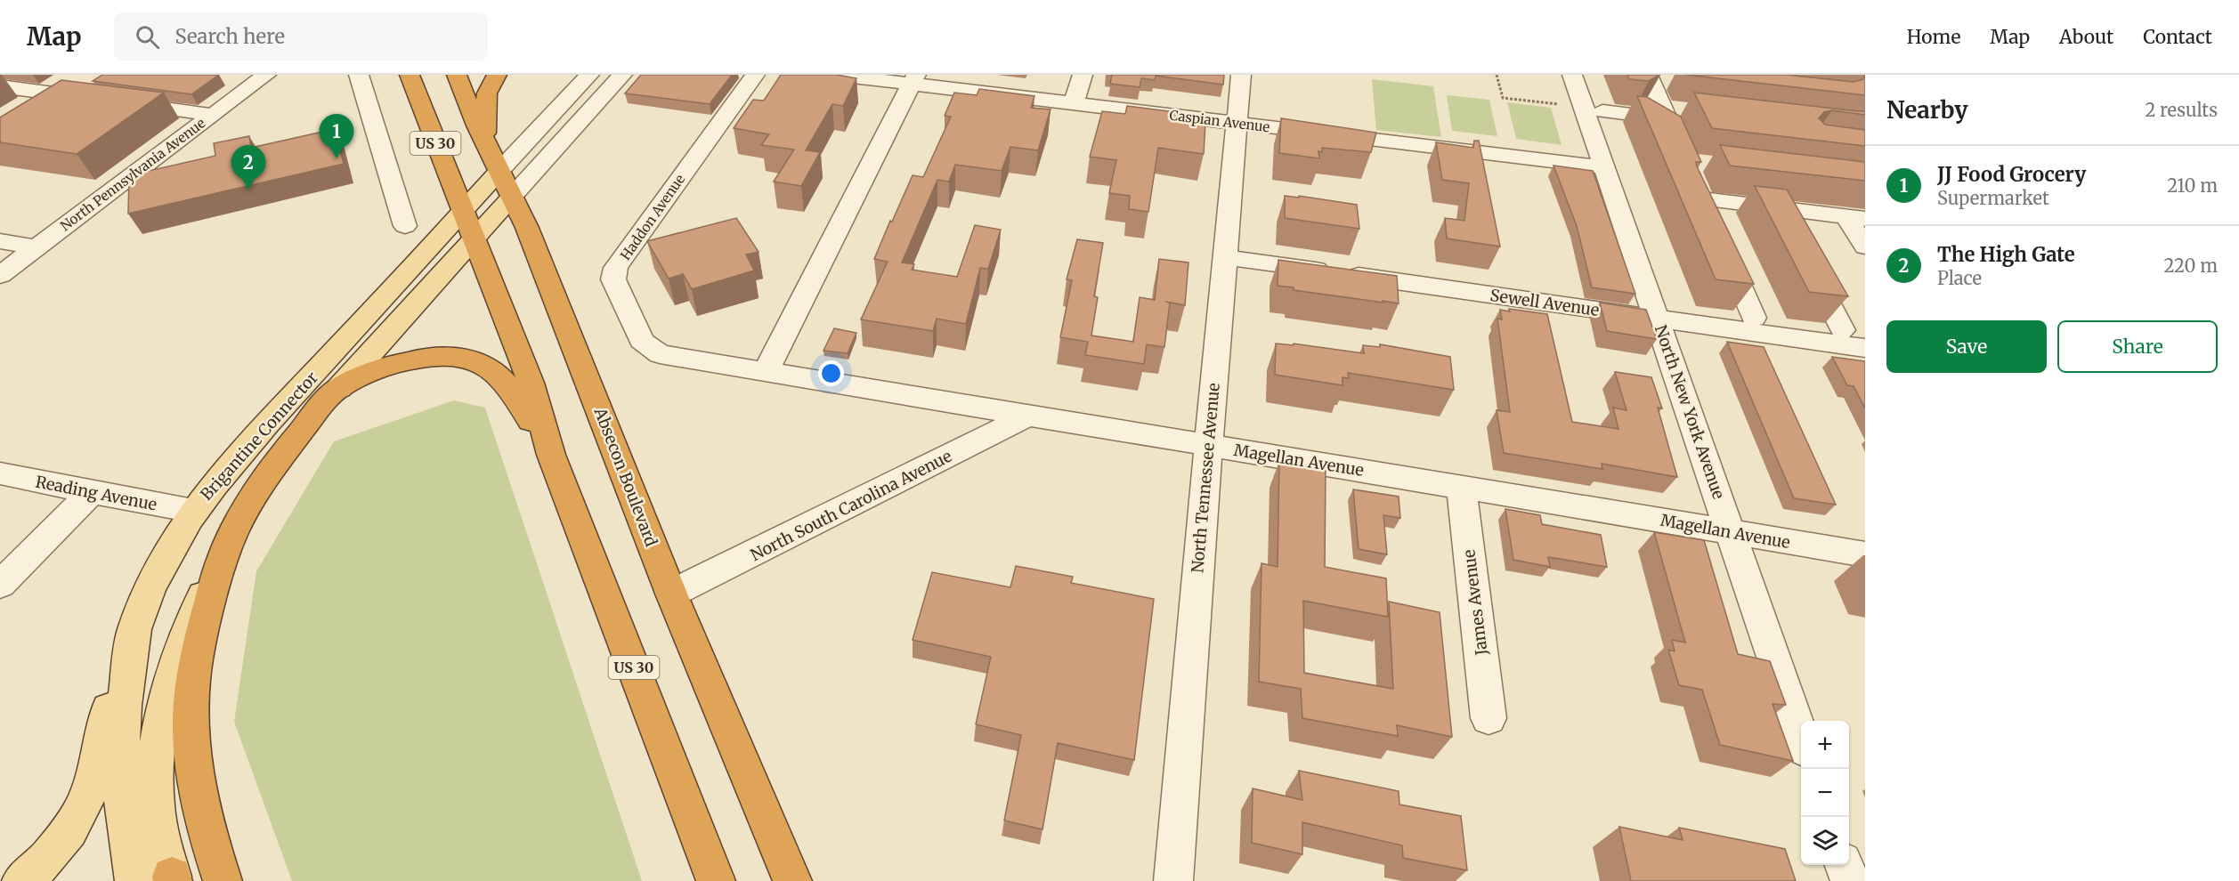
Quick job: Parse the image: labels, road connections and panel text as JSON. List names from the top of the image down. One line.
{"streets":{"highway":["US 30","Brigantine Connector","Absecon Boulevard"],"street":["Caspian Avenue","North Pennsylvania Avenue","Haddon Avenue","Sewell Avenue","North New York Avenue","Magellan Avenue","North Tennessee Avenue","Reading Avenue","North South Carolina Avenue","James Avenue"]},"crossings":[["Caspian Avenue","North New York Avenue"],["Caspian Avenue","North Tennessee Avenue"],["US 30","Brigantine Connector"],["Haddon Avenue","Magellan Avenue"],["Sewell Avenue","North New York Avenue"],["Sewell Avenue","North Tennessee Avenue"],["North New York Avenue","Magellan Avenue"],["Brigantine Connector","Absecon Boulevard"],["Brigantine Connector","Reading Avenue"],["Magellan Avenue","North Tennessee Avenue"],["Magellan Avenue","North South Carolina Avenue"],["Magellan Avenue","James Avenue"],["Absecon Boulevard","North South Carolina Avenue"]],"page":{"header":"Map","search":"Search here","nav":["Home","Map","About","Contact"],"heading":["Nearby","2 results"],"pins":["1","2"],"list":[{"mark":"1","name":"JJ Food Grocery","note":"Supermarket","value":"210 m"},{"mark":"2","name":"The High Gate","note":"Place","value":"220 m"}],"buttons":["Save","Share"],"map_buttons":["+","−"]}}
